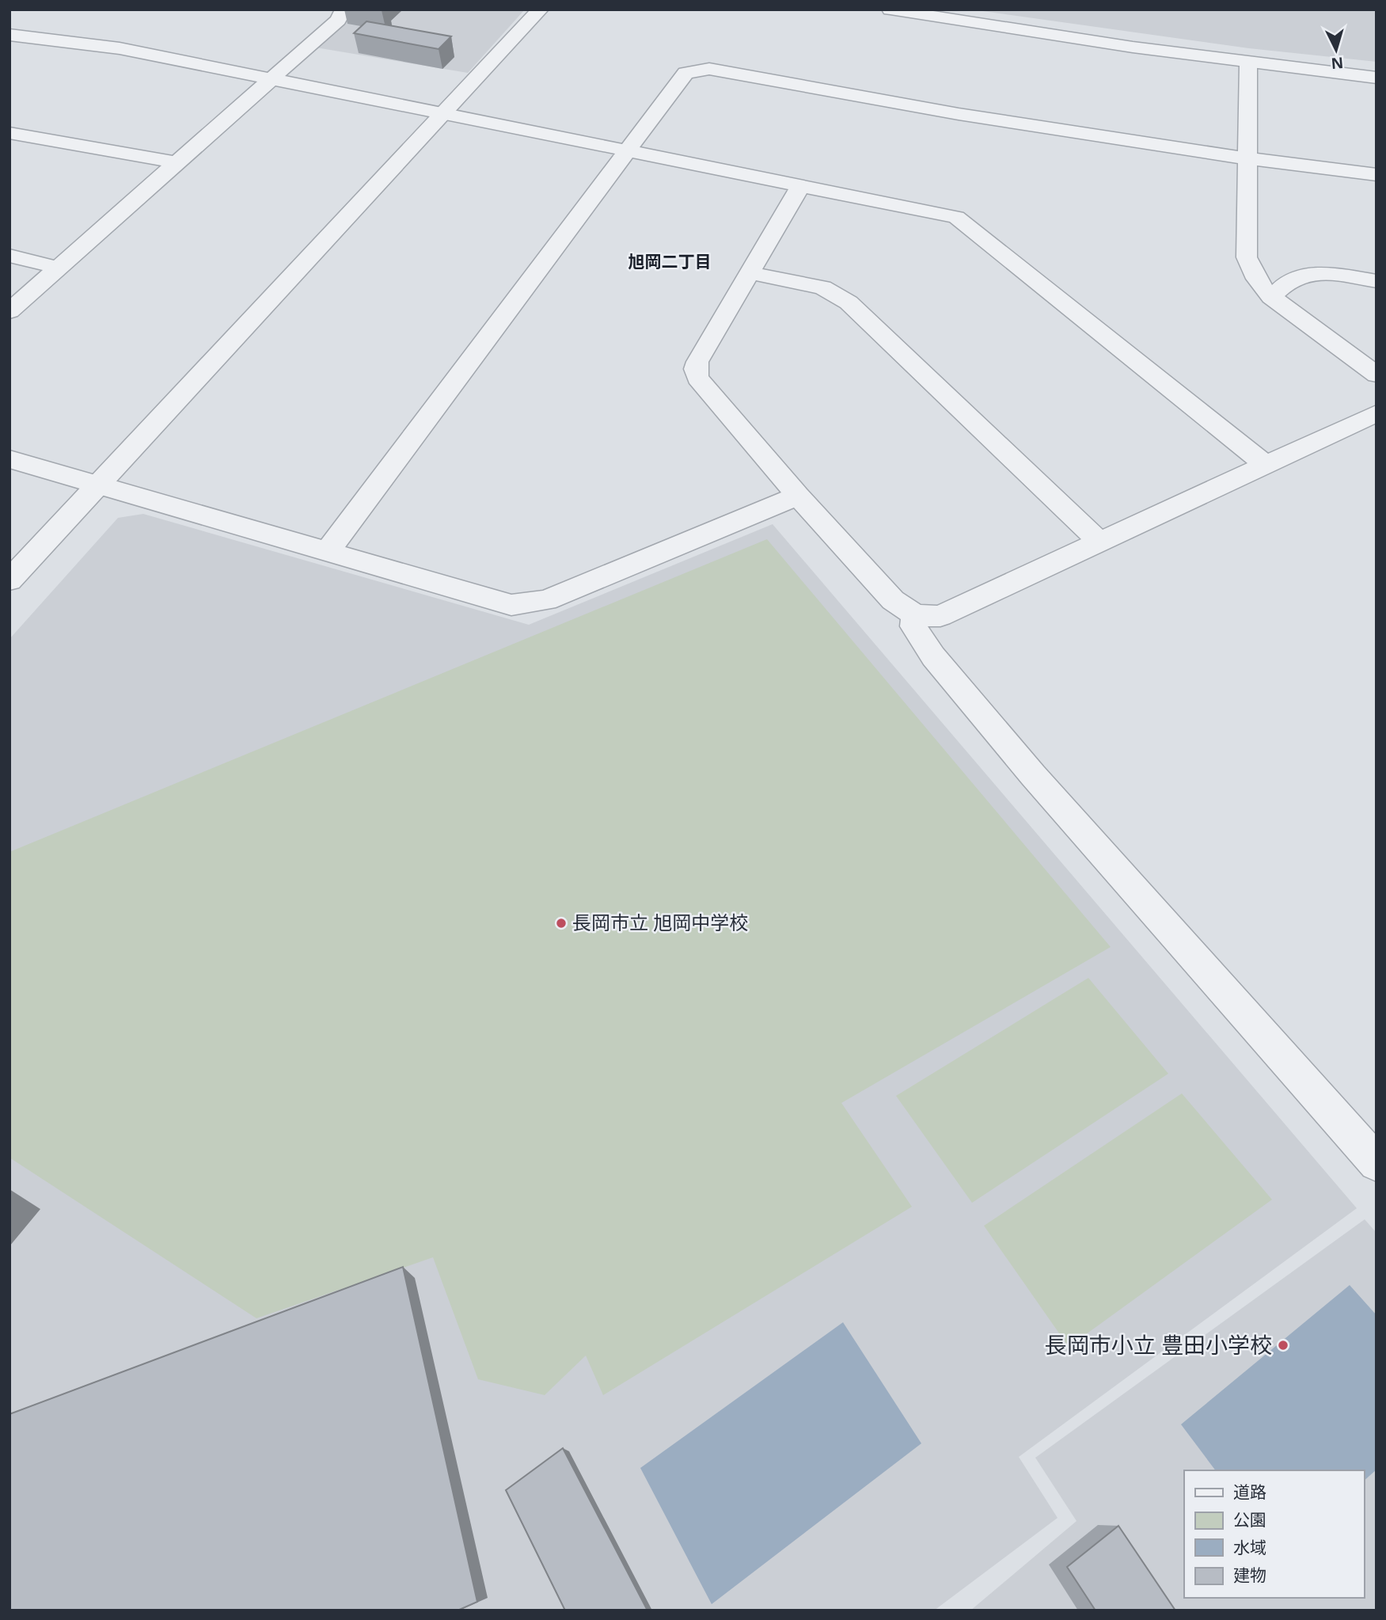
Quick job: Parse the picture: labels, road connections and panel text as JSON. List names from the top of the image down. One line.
{"districts":["旭岡二丁目"],"places":["長岡市立 旭岡中学校","長岡市小立 豊田小学校"],"legend":["道路","公園","水域","建物"],"north":"bottom"}
